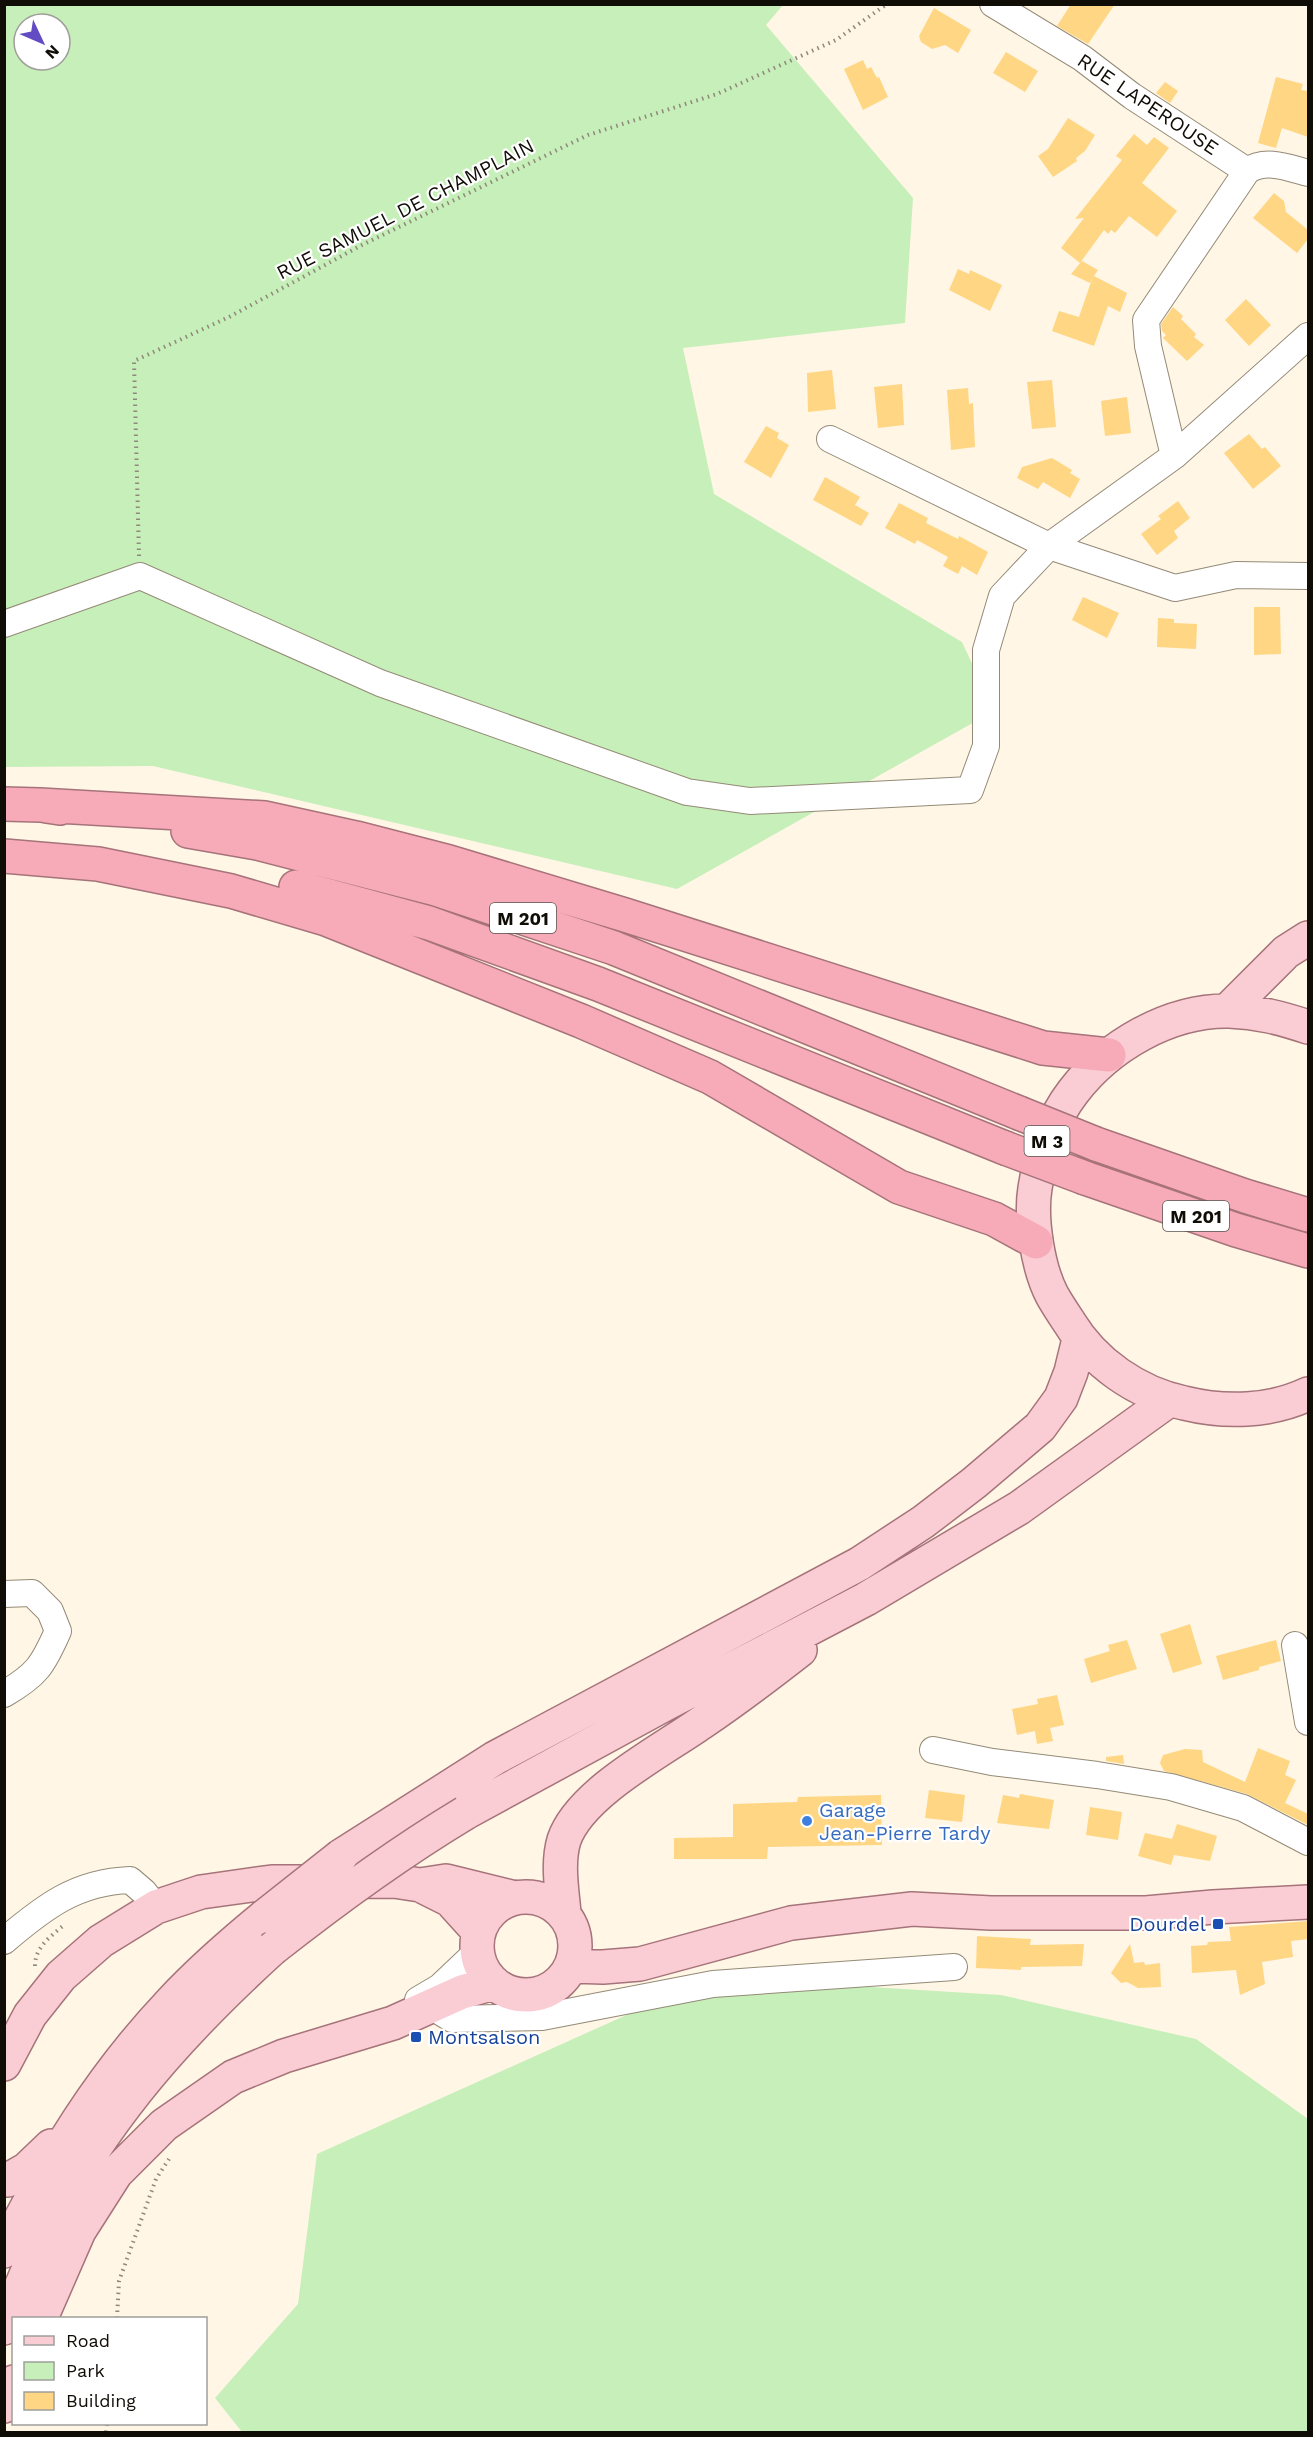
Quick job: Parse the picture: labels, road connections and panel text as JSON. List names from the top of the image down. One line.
{"streets":{"highway":["M 201"],"main road":["M 3"],"street":["RUE LAPEROUSE"],"path":["RUE SAMUEL DE CHAMPLAIN"]},"places":{"other":["Garage Jean-Pierre Tardy"],"transit":["Dourdel","Montsalson"]},"legend":["Road","Park","Building"],"north":"bottom right"}
